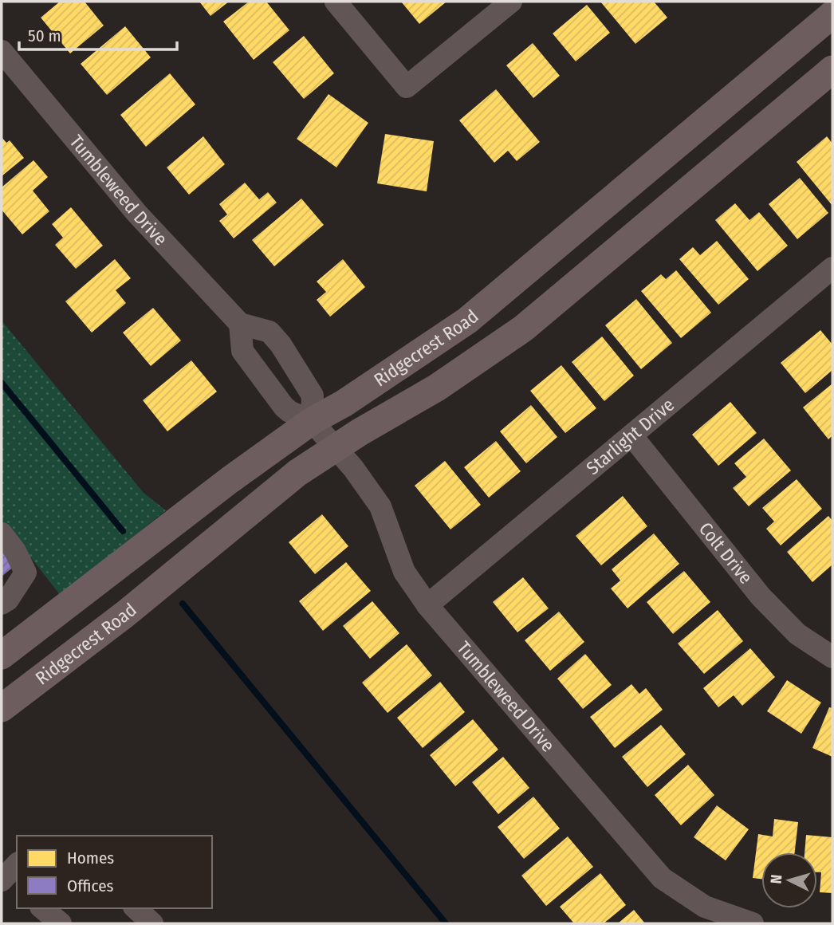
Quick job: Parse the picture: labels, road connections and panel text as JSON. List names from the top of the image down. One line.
{"streets":{"main road":["Ridgecrest Road"],"street":["Tumbleweed Drive","Starlight Drive","Colt Drive"]},"crossings":[["Tumbleweed Drive","Ridgecrest Road"],["Tumbleweed Drive","Starlight Drive"],["Starlight Drive","Colt Drive"]],"legend":["Homes","Offices"],"scale_bar":"50 m","north":"left"}
